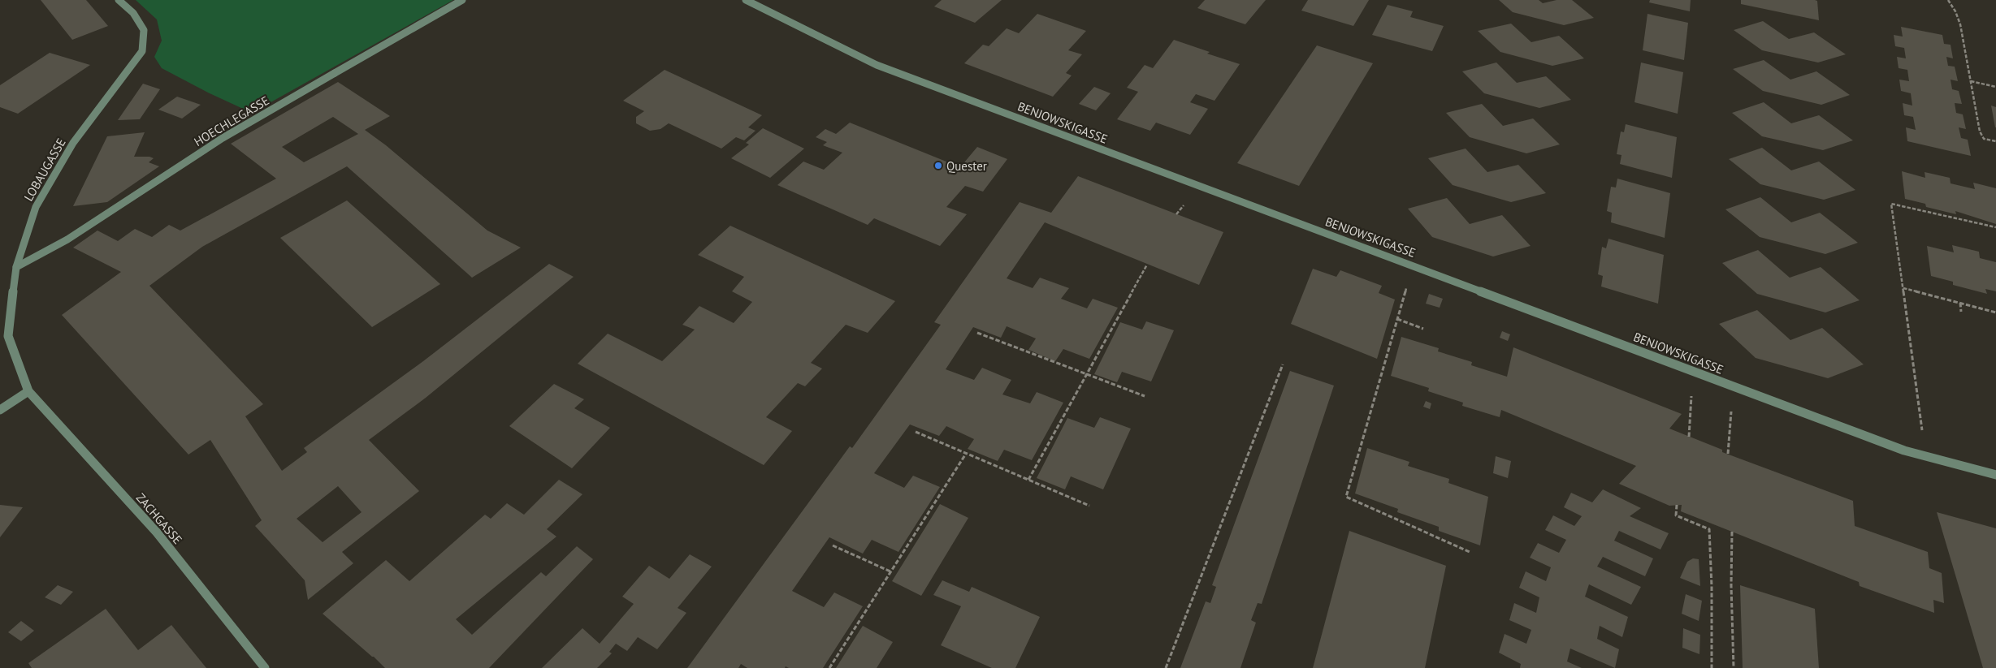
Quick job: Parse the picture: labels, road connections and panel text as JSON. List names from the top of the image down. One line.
{"streets":{"street":["HOECHLEGASSE","BENJOWSKIGASSE","LOBAUGASSE","ZACHGASSE"]},"crossings":[["HOECHLEGASSE","LOBAUGASSE"],["LOBAUGASSE","ZACHGASSE"]],"places":["Quester"]}
